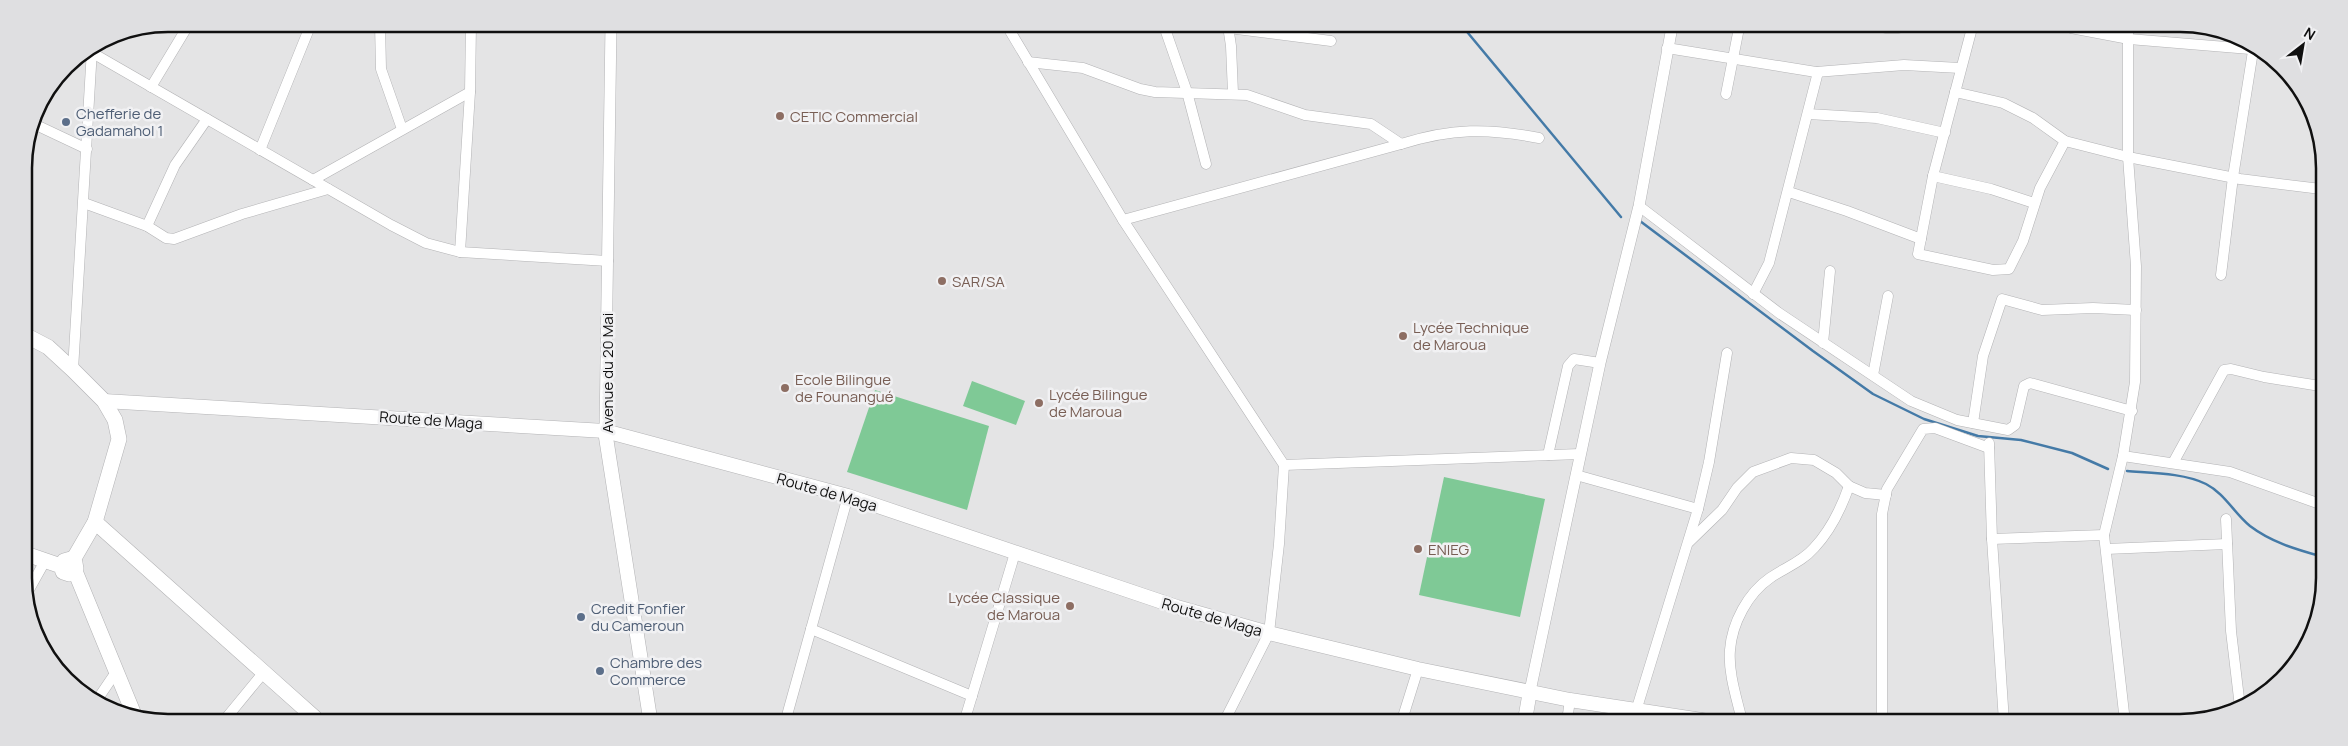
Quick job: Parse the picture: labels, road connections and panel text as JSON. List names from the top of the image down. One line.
{"streets":{"main road":["Avenue du 20 Mai","Route de Maga"]},"crossings":[["Avenue du 20 Mai","Route de Maga"]],"places":["CETIC Commercial","Chefferie de Gadamahol 1","SAR/SA","Lycée Technique de Maroua","Ecole Bilingue de Founangué","Lycée Bilingue de Maroua","ENIEG","Lycée Classique de Maroua","Credit Fonfier du Cameroun","Chambre des Commerce"],"north":"top right"}
